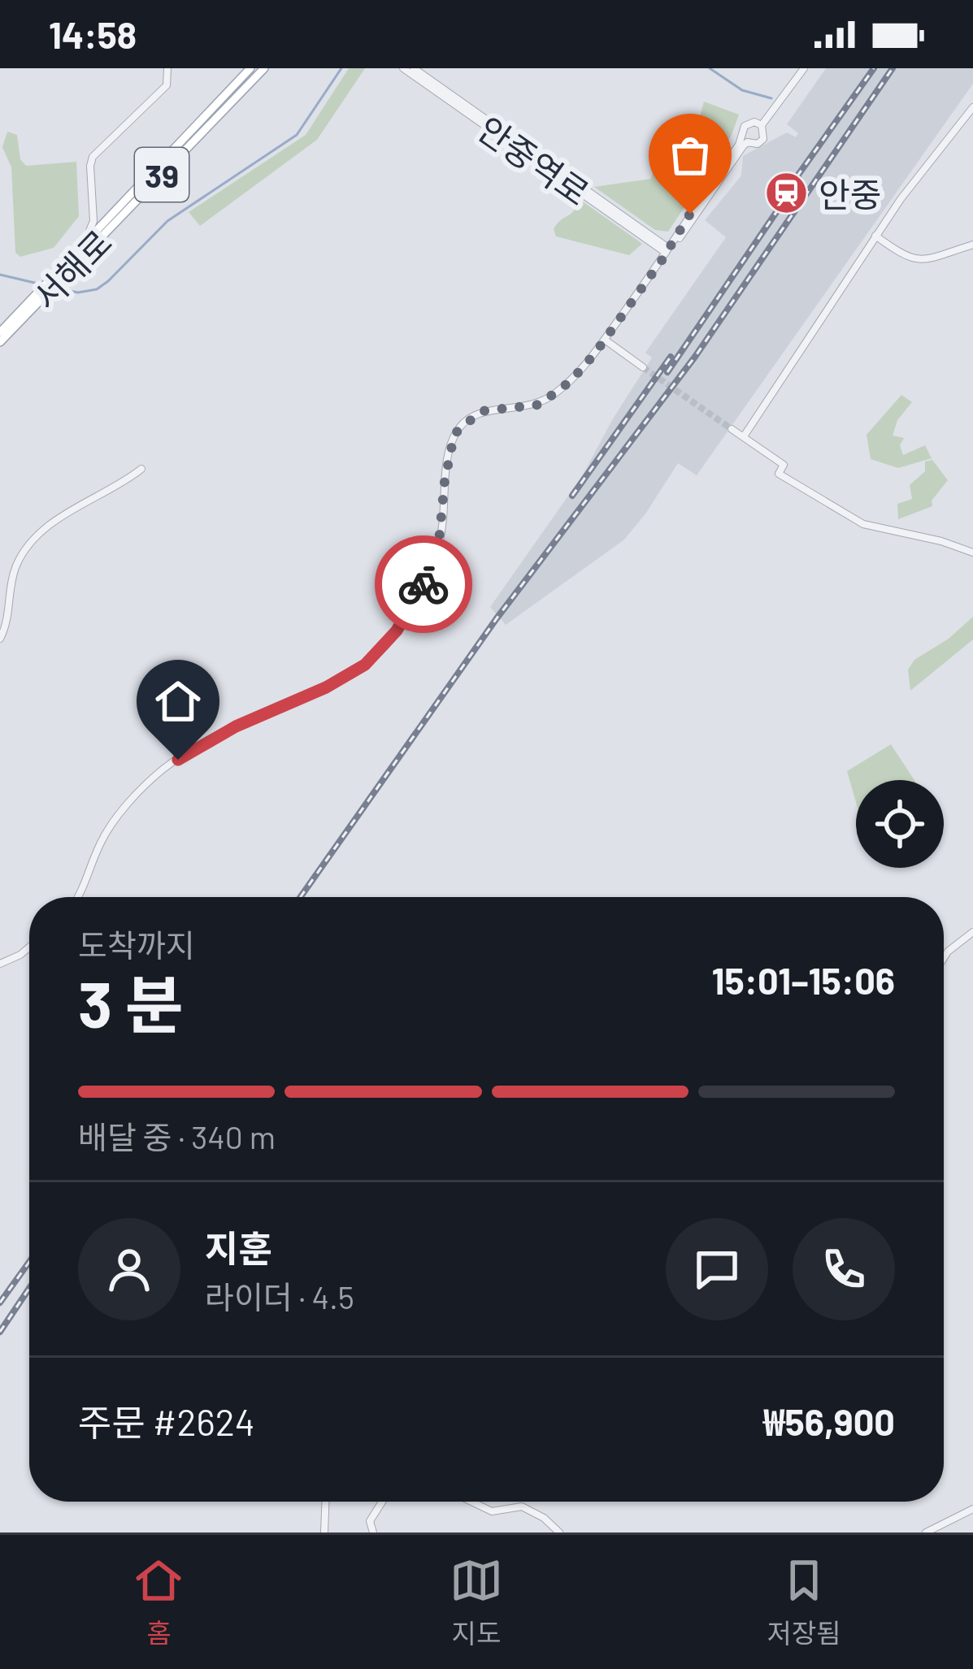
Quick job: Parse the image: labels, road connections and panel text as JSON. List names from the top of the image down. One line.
{"streets":{"main road":["39","서해로"],"street":["안중역로"]},"places":{"station":["안중"]},"page":{"status":"14:58","heading":["3 분","도착까지","15:01–15:06"],"panel":["지훈","라이더 · 4.5","주문 #2624","₩56,900"],"bar":"배달 중 · 340 m","tabs":["홈","지도","저장됨"]}}
